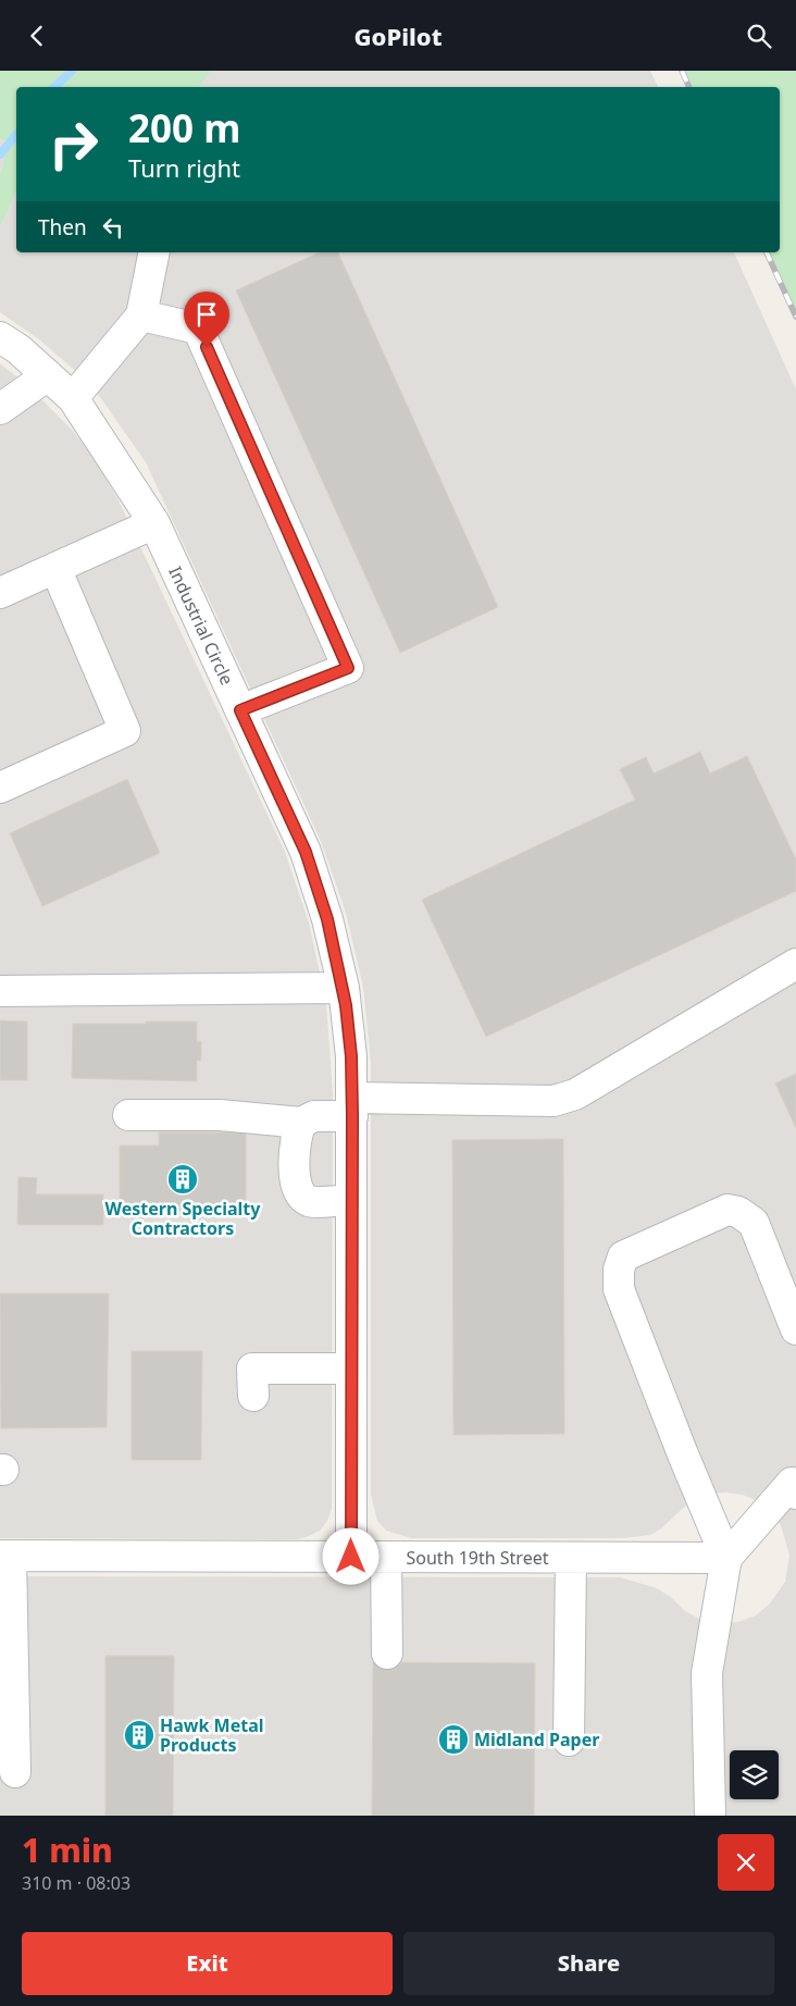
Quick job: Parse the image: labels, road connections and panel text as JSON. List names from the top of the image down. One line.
{"streets":{"street":["Industrial Circle","South 19th Street"]},"crossings":[["Industrial Circle","South 19th Street"]],"places":{"building":["Western Specialty Contractors","Hawk Metal Products","Midland Paper"]},"page":{"header":"GoPilot","turn":["200 m","Turn right"],"then":"Then","heading":["1 min","310 m · 08:03"],"buttons":["Exit","Share"]}}
